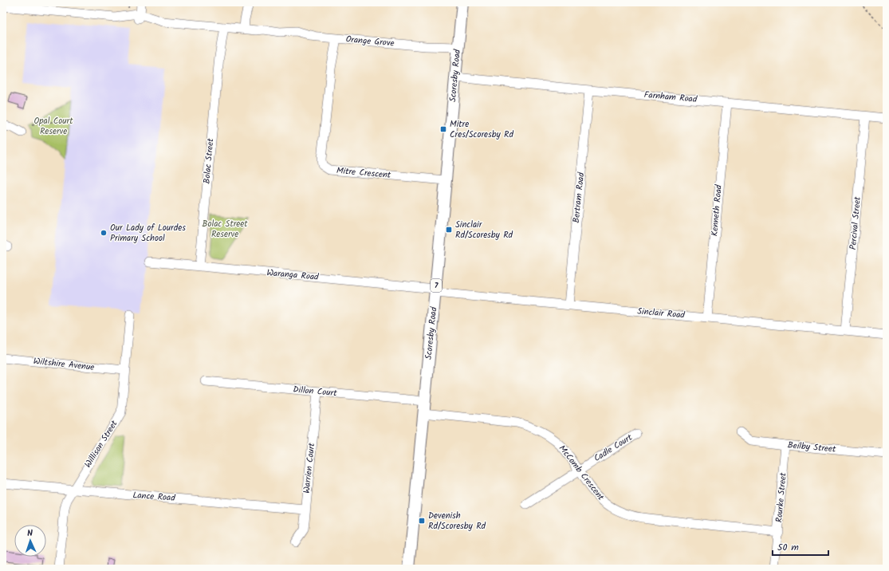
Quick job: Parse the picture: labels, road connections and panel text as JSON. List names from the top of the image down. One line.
{"streets":{"main road":["Scoresby Road","7"],"street":["Orange Grove","Farnham Road","Bolac Street","Mitre Crescent","Bertram Road","Kenneth Road","Percival Street","Waranga Road","Sinclair Road","Wiltshire Avenue","Dillon Court","Willison Street","Beilby Street","Cadle Court","Warrien Court","McComb Crescent","Lance Road","Rourke Street"]},"crossings":[["Orange Grove","Scoresby Road"],["Orange Grove","Bolac Street"],["Orange Grove","Mitre Crescent"],["Scoresby Road","Farnham Road"],["Scoresby Road","Mitre Crescent"],["Scoresby Road","Waranga Road"],["Scoresby Road","Sinclair Road"],["Scoresby Road","Dillon Court"],["Scoresby Road","McComb Crescent"],["Farnham Road","Bertram Road"],["Farnham Road","Kenneth Road"],["Farnham Road","Percival Street"],["Bolac Street","Waranga Road"],["Bertram Road","Sinclair Road"],["Kenneth Road","Sinclair Road"],["Percival Street","Sinclair Road"],["Waranga Road","Sinclair Road"],["Wiltshire Avenue","Willison Street"],["Dillon Court","Warrien Court"],["Willison Street","Lance Road"],["Beilby Street","Rourke Street"],["Cadle Court","McComb Crescent"],["Warrien Court","Lance Road"],["McComb Crescent","Rourke Street"]],"parks":["Opal Court Reserve","Bolac Street Reserve"],"places":{"transit":["Mitre Cres/Scoresby Rd","Sinclair Rd/Scoresby Rd","Devenish Rd/Scoresby Rd"],"other":["Our Lady of Lourdes Primary School"]},"scale_bar":"50 m","north":"top"}
